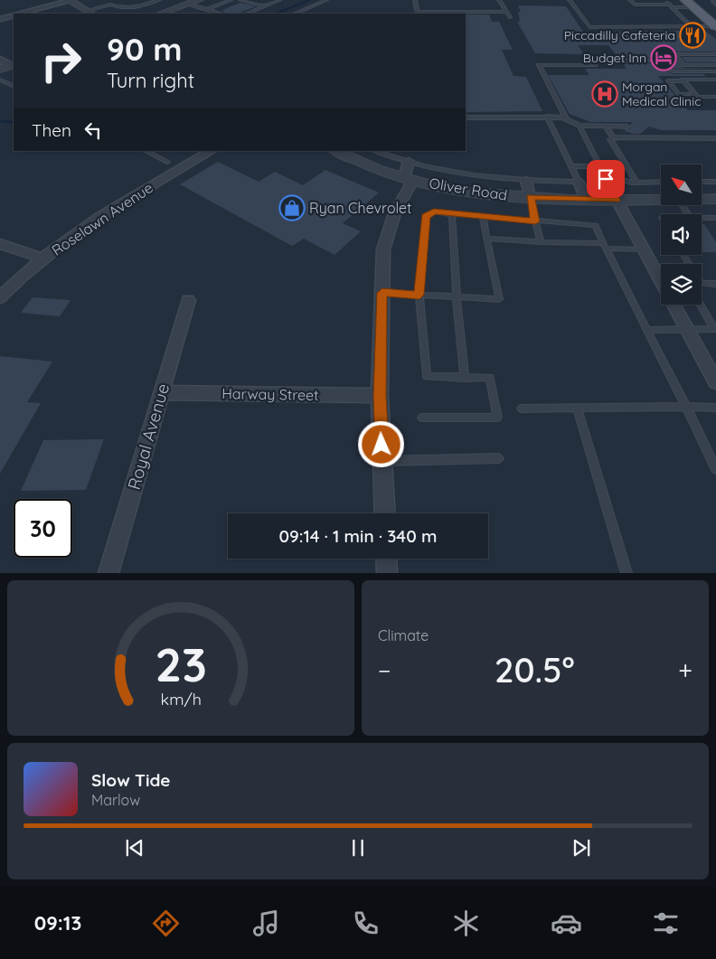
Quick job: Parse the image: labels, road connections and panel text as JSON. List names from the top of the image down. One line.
{"streets":{"street":["Oliver Road","Roselawn Avenue","Harway Street","Royal Avenue"]},"crossings":[["Harway Street","Royal Avenue"]],"places":{"restaurant":["Piccadilly Cafeteria"],"hotel":["Budget Inn"],"hospital":["Morgan Medical Clinic"],"shop":["Ryan Chevrolet"]},"north":"top left","page":{"turn":["90 m","Turn right"],"then":"Then","limit":"30","trip":"09:14 · 1 min · 340 m","tile":"Climate","heat":["−","20.5°","+"],"song":["Slow Tide","Marlow"],"tabs":"09:13","gauge":["23","km/h"]}}
